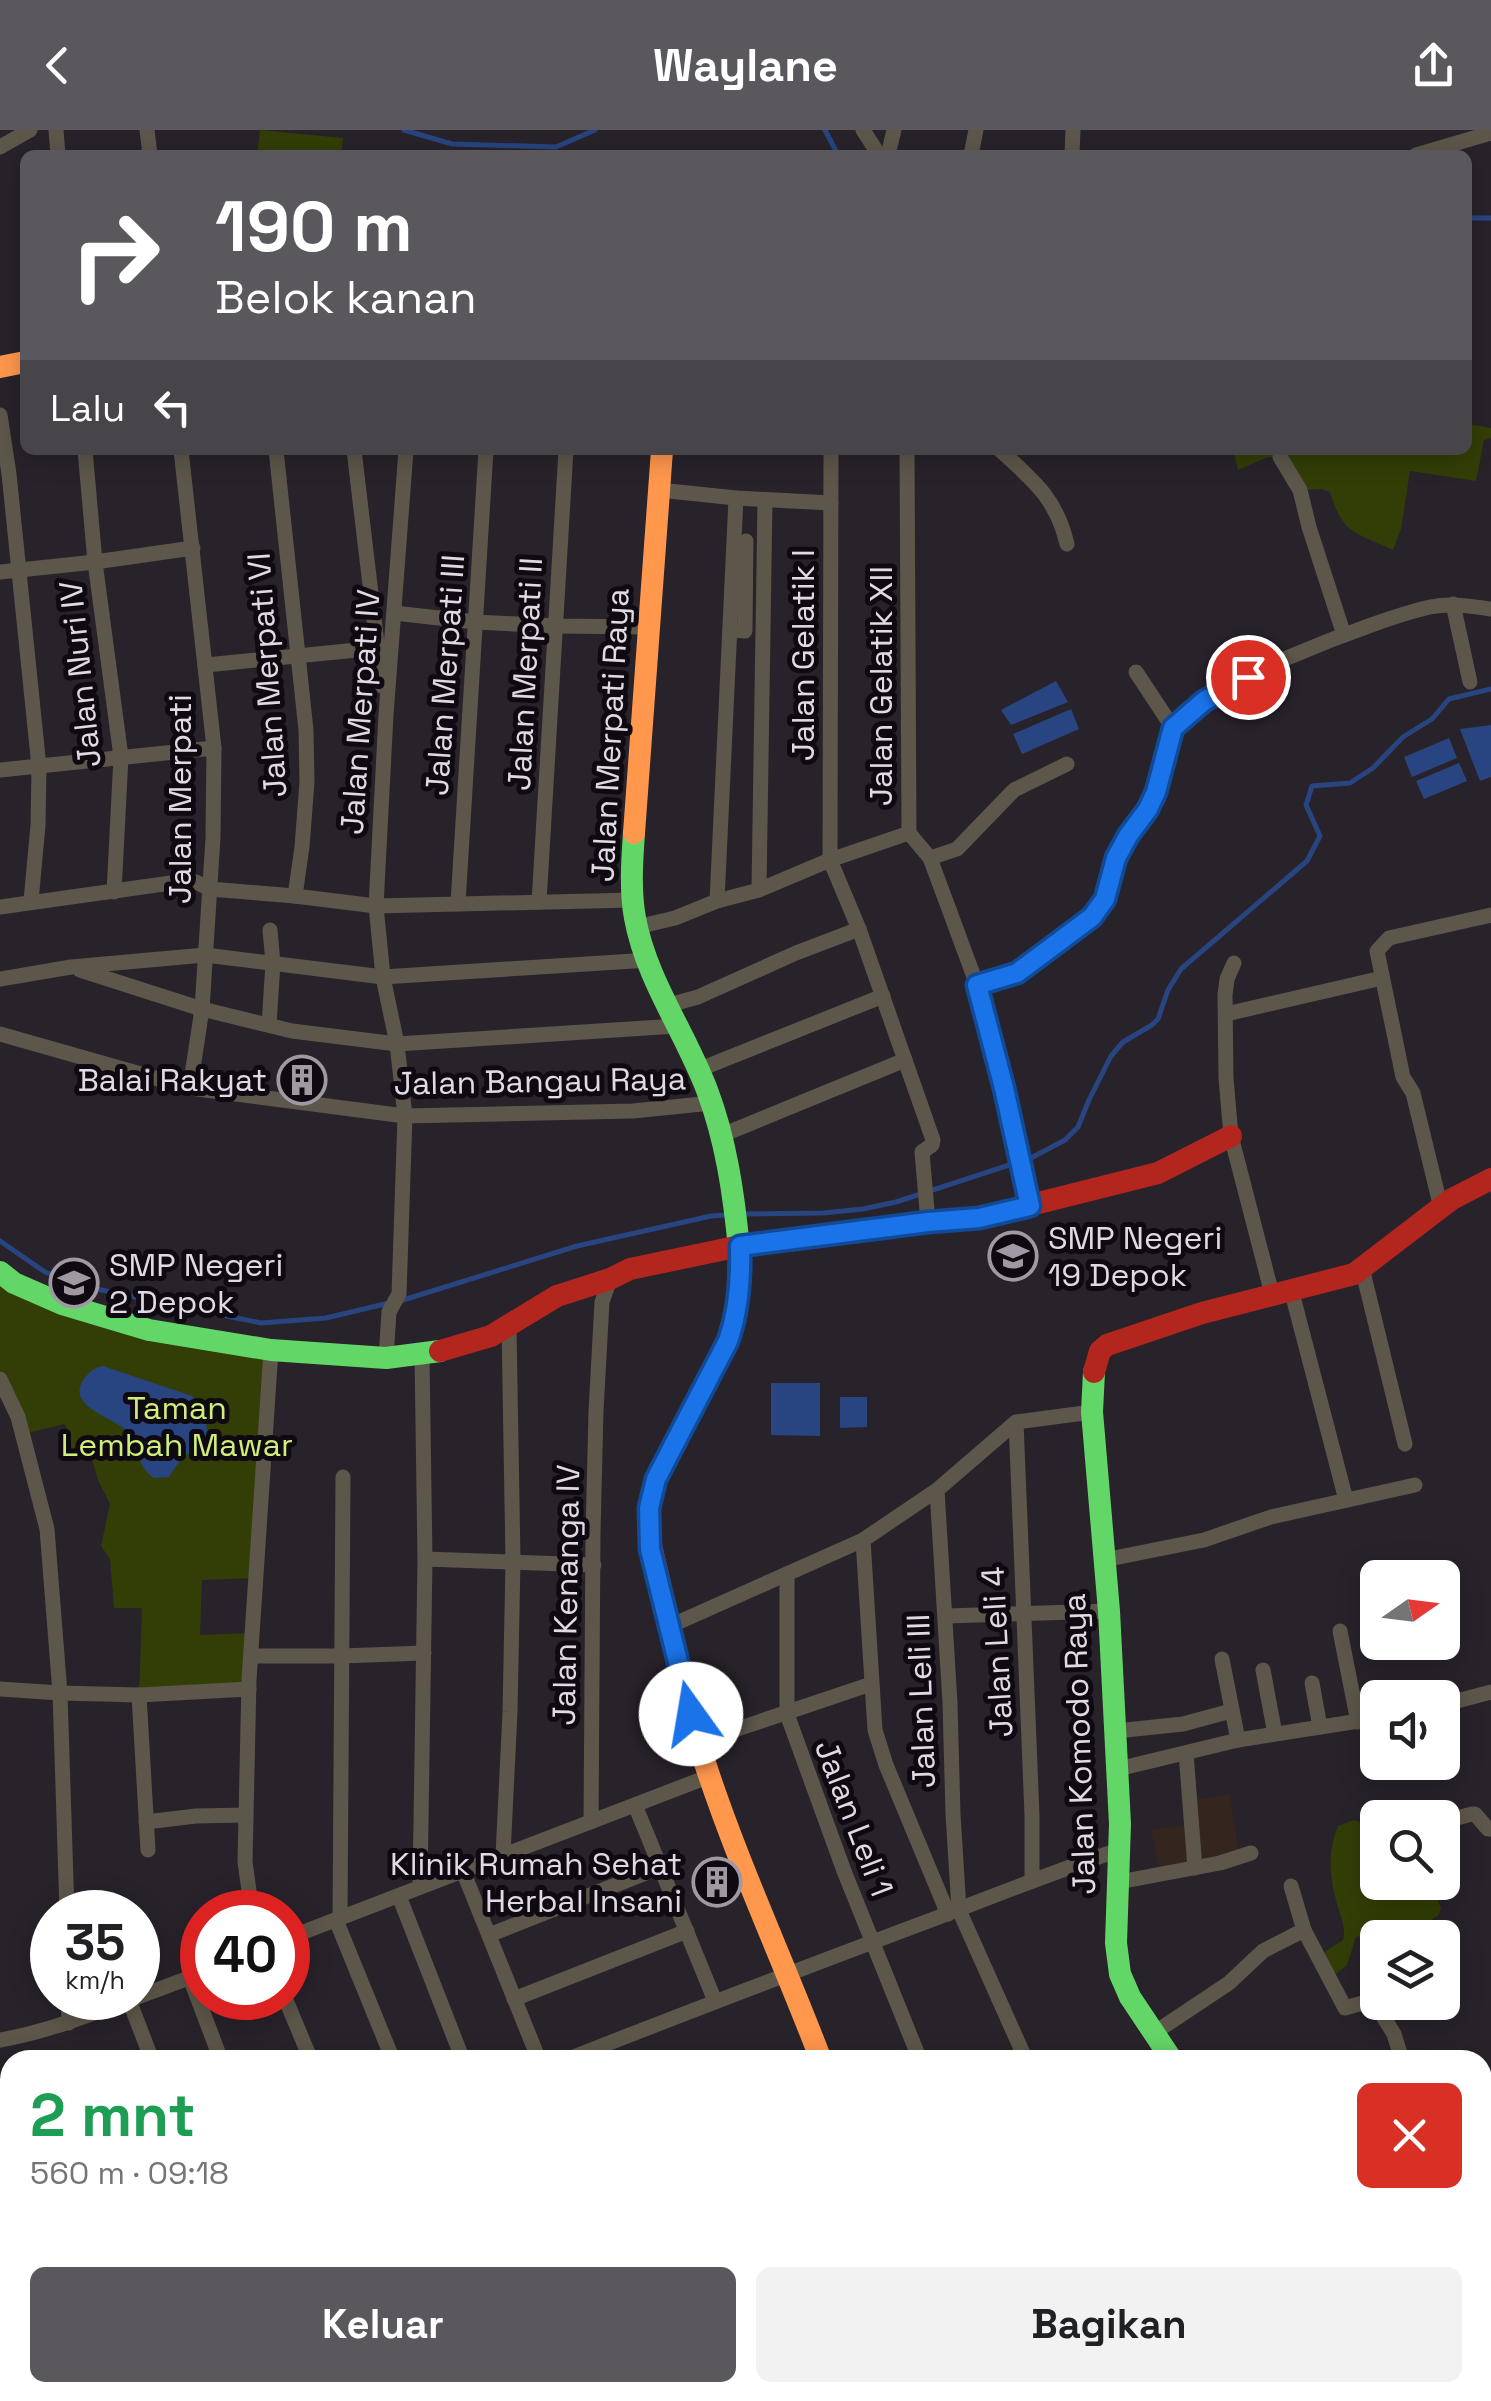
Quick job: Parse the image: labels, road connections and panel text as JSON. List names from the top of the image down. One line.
{"streets":{"main road":["Jalan Merpati Raya","Jalan Komodo Raya"],"street":["Jalan Gelatik I","Jalan Nuri IV","Jalan Merpati II","Jalan Merpati VI","Jalan Merpati III","Jalan Gelatik XII","Jalan Merpati IV","Jalan Merpati","Jalan Bangau Raya","Jalan Kenanga IV","Jalan Leli 4","Jalan Leli III","Jalan Leli 1"]},"crossings":[["Jalan Merpati IV","Jalan Bangau Raya"],["Jalan Merpati Raya","Jalan Bangau Raya"],["Jalan Merpati","Jalan Bangau Raya"]],"parks":["Taman Lembah Mawar"],"places":{"building":["Balai Rakyat","Klinik Rumah Sehat Herbal Insani"],"school or university":["SMP Negeri 19 Depok","SMP Negeri 2 Depok"]},"north":"right","page":{"header":"Waylane","turn":["190 m","Belok kanan"],"then":"Lalu","speed":"35 km/h","limit":"40","heading":["2 mnt","560 m · 09:18"],"buttons":["Keluar","Bagikan"]}}
